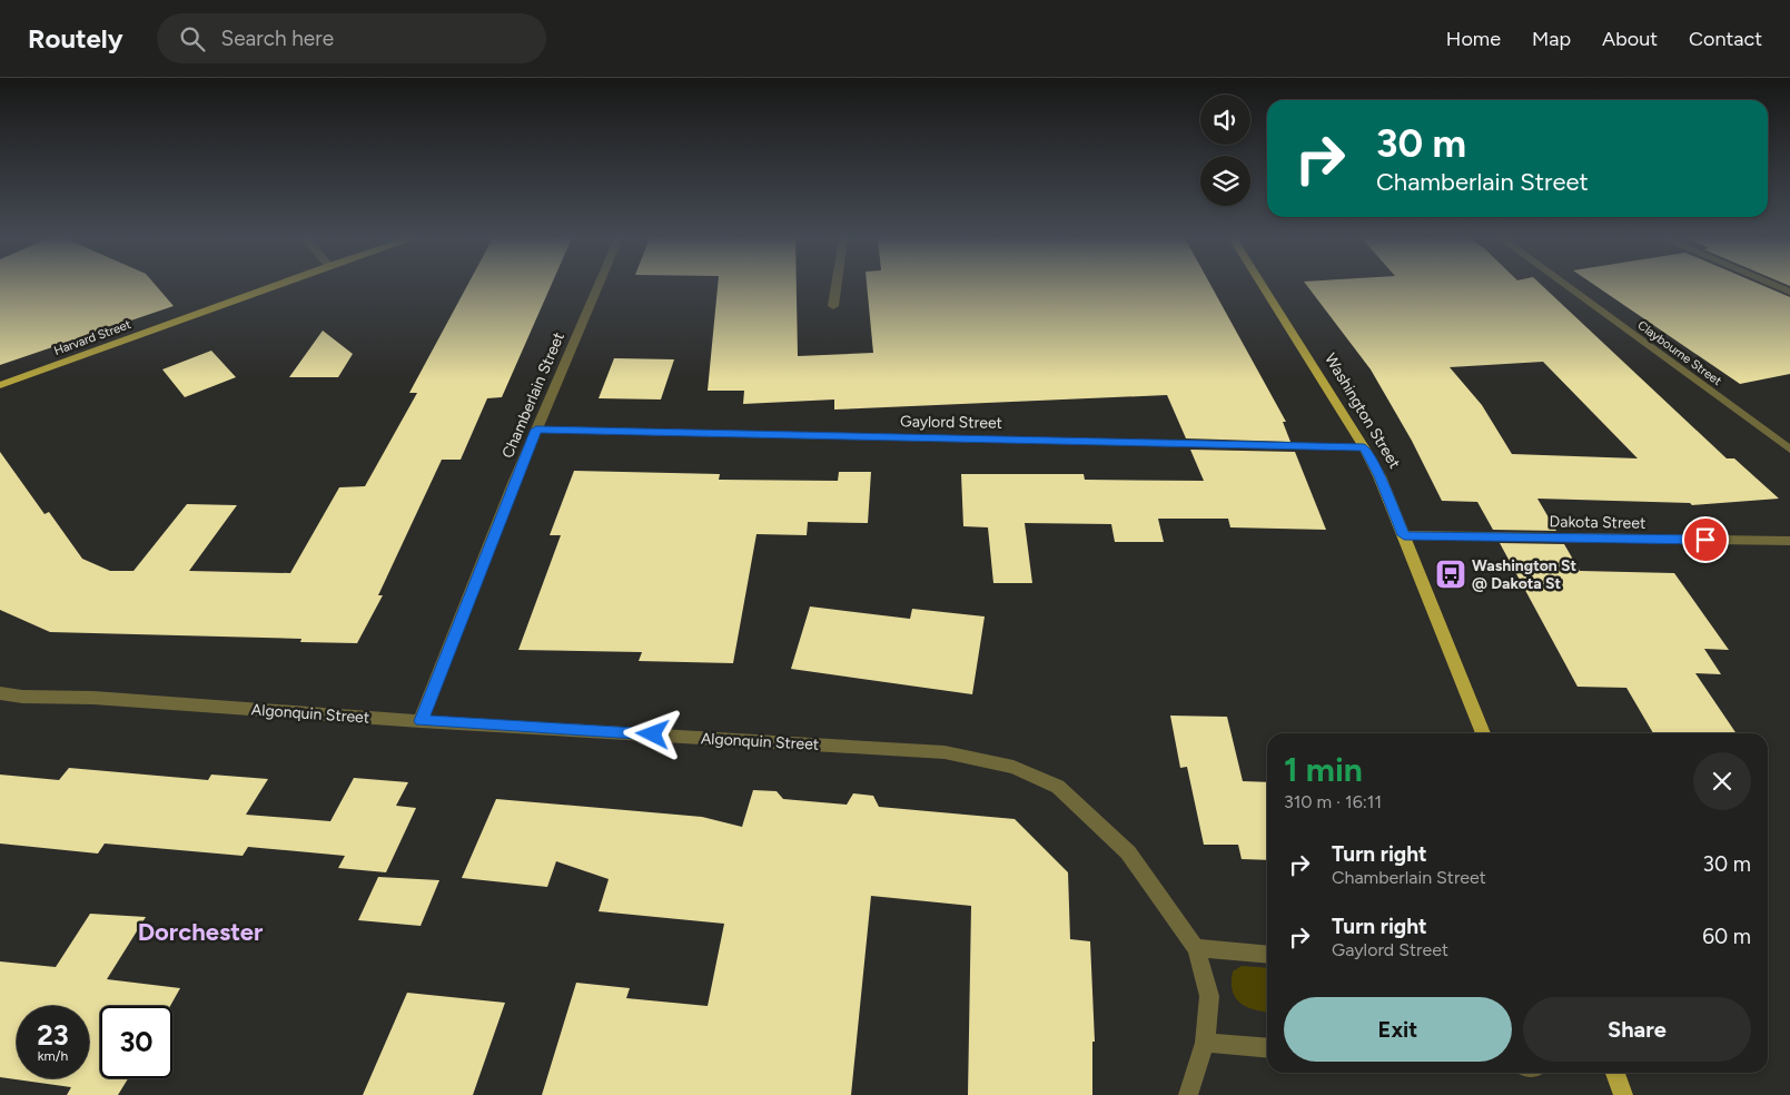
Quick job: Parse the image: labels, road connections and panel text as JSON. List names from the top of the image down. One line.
{"streets":{"main road":["Harvard Street","Washington Street"],"street":["Claybourne Street","Chamberlain Street","Gaylord Street","Dakota Street","Algonquin Street"]},"crossings":[["Chamberlain Street","Gaylord Street"],["Chamberlain Street","Algonquin Street"],["Washington Street","Gaylord Street"],["Washington Street","Dakota Street"]],"districts":["Dorchester"],"places":{"bus stop":["Washington St @ Dakota St"]},"page":{"header":"Routely","search":"Search here","nav":["Home","Map","About","Contact"],"turn":["30 m","Chamberlain Street"],"heading":["1 min","310 m · 16:11"],"list":[{"name":"Turn right","note":"Chamberlain Street","value":"30 m"},{"name":"Turn right","note":"Gaylord Street","value":"60 m"}],"buttons":["Exit","Share"],"speed":"23 km/h","limit":"30"}}
